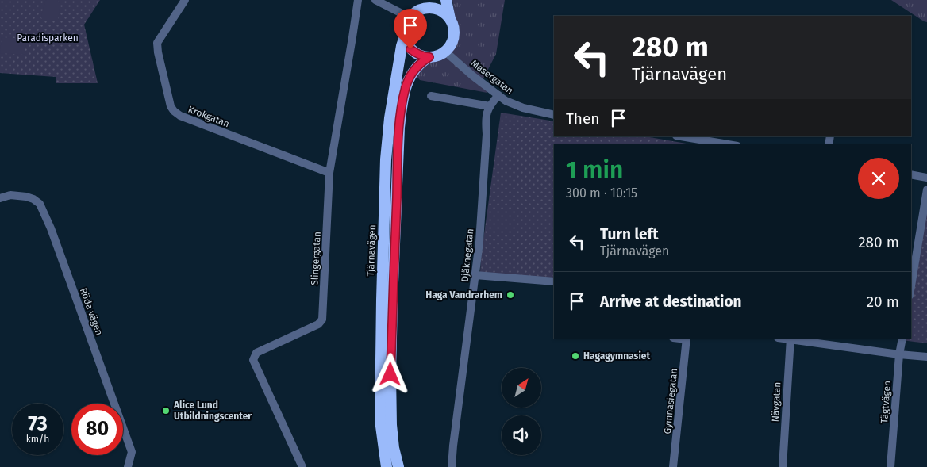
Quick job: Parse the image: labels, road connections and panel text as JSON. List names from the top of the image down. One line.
{"streets":{"highway":["Tjärnavägen"],"street":["Masergatan","Krokgatan","Djäknegatan","Slingergatan","Röda vägen","Gymnasiegatan","Nävgatan","Tägtvägen"]},"crossings":[["Masergatan","Tjärnavägen"],["Masergatan","Djäknegatan"],["Krokgatan","Slingergatan"]],"parks":["Paradisparken"],"places":["Haga Vandrarhem","Hagagymnasiet","Alice Lund Utbildningscenter"],"north":"top right","page":{"turn":["280 m","Tjärnavägen"],"then":"Then","heading":["1 min","300 m · 10:15"],"list":[{"name":"Turn left","note":"Tjärnavägen","value":"280 m"},{"name":"Arrive at destination","value":"20 m"}],"speed":"73 km/h","limit":"80"}}
